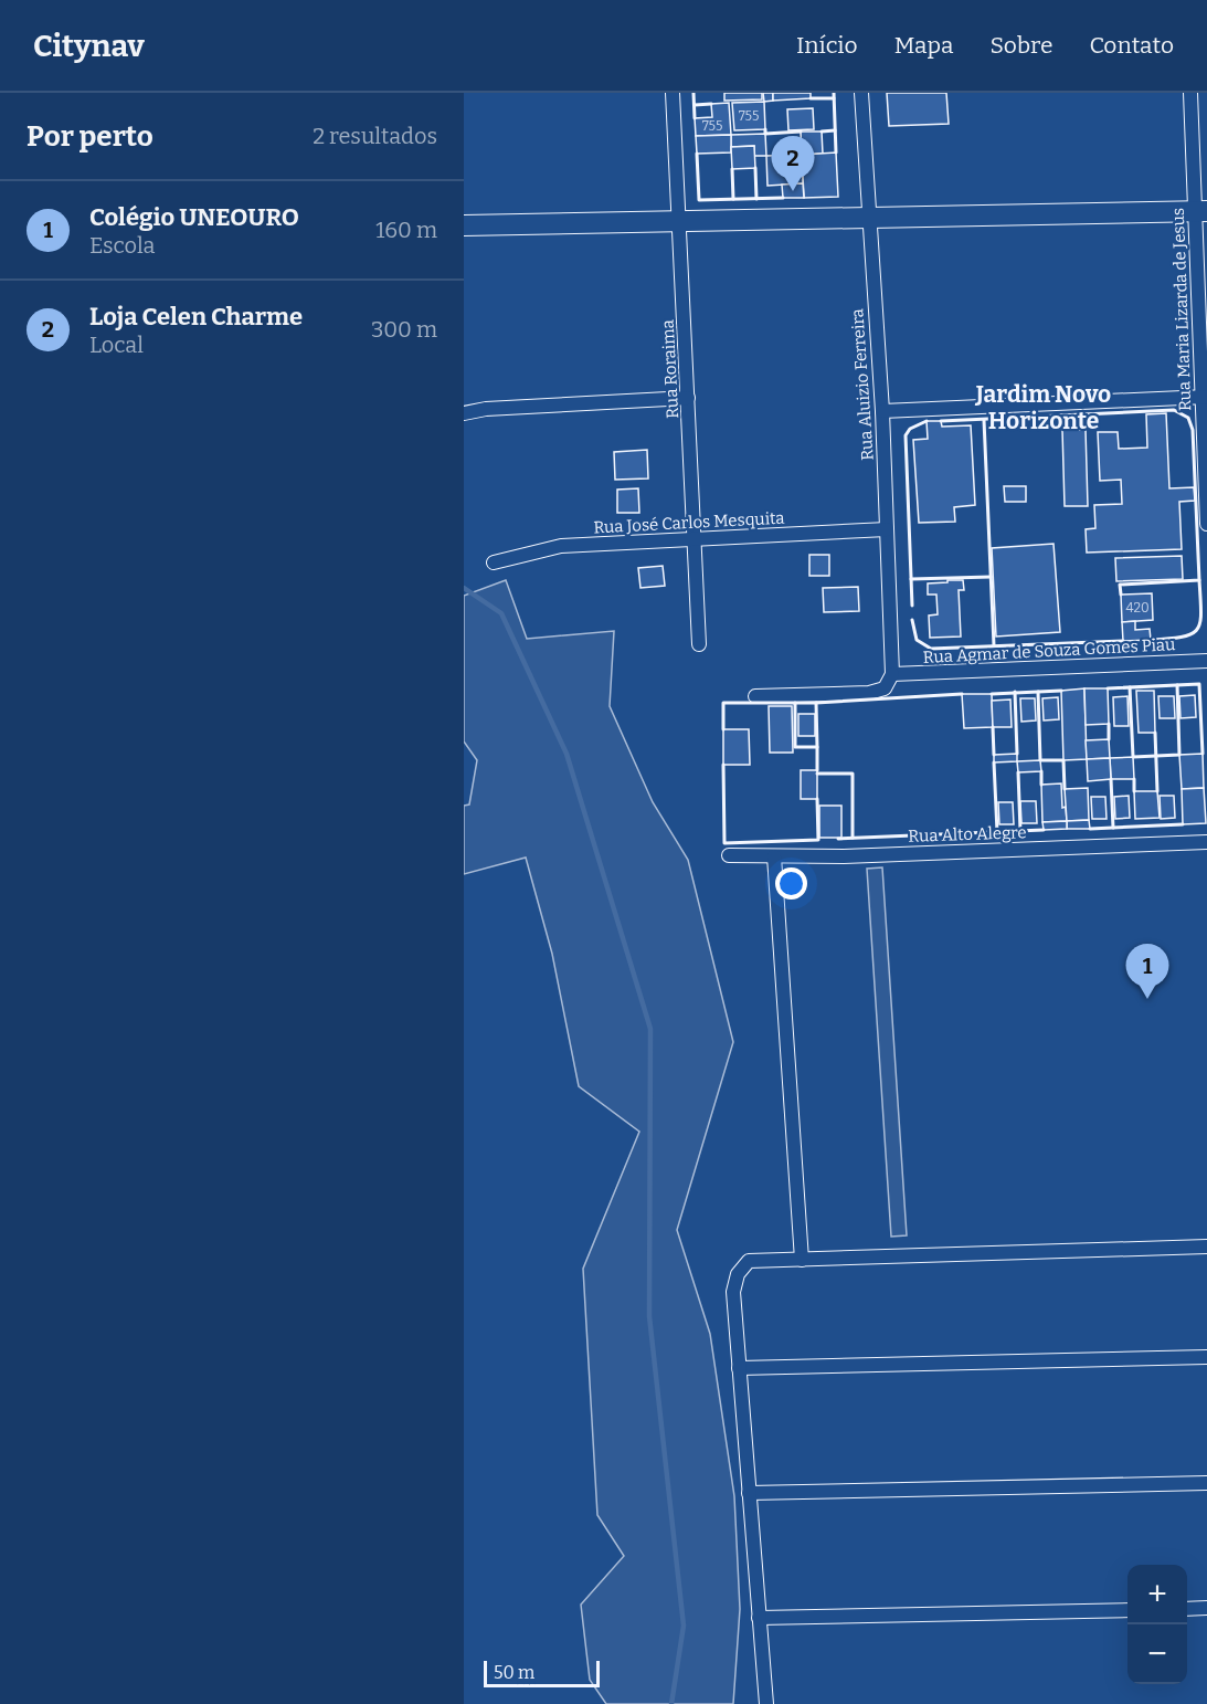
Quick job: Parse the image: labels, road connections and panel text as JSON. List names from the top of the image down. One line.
{"streets":{"street":["Rua Maria Lizarda de Jesus","Rua Roraima","Rua Aluizio Ferreira","Rua José Carlos Mesquita","Rua Agmar de Souza Gomes Piau","Rua Alto Alegre"]},"crossings":[["Rua Roraima","Rua José Carlos Mesquita"],["Rua Aluizio Ferreira","Rua José Carlos Mesquita"],["Rua Aluizio Ferreira","Rua Agmar de Souza Gomes Piau"]],"districts":["Jardim Novo Horizonte"],"house_numbers":["755","755","420"],"scale_bar":"50 m","page":{"header":"Citynav","nav":["Início","Mapa","Sobre","Contato"],"heading":["Por perto","2 resultados"],"pins":["2","1"],"list":[{"mark":"1","name":"Colégio UNEOURO","note":"Escola","value":"160 m"},{"mark":"2","name":"Loja Celen Charme","note":"Local","value":"300 m"}],"map_buttons":["+","−"],"scale":"50 m"}}
